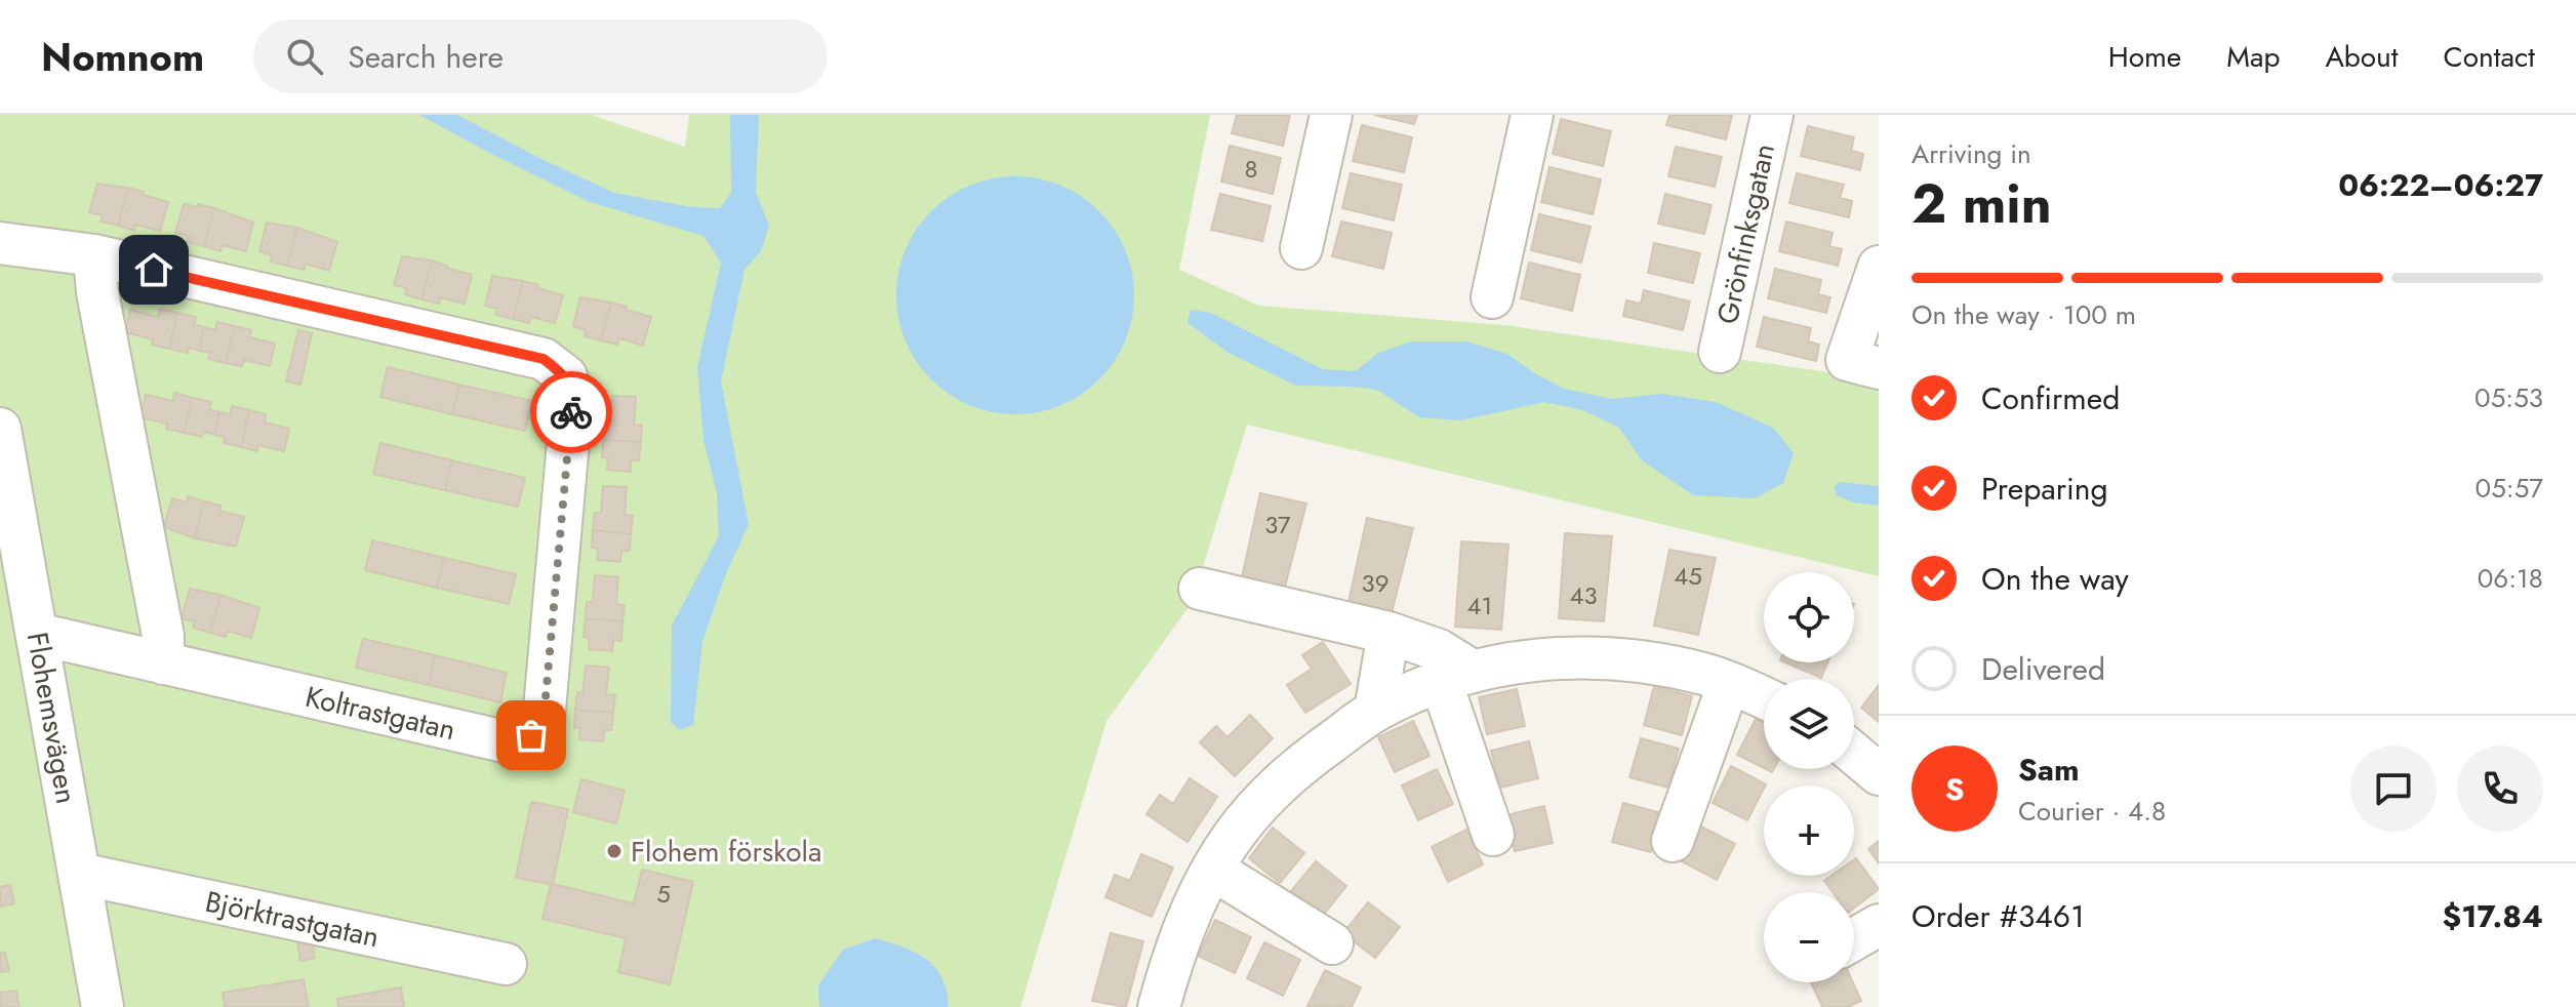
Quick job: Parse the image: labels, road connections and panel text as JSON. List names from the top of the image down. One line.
{"streets":{"street":["Grönfinksgatan","Koltrastgatan","Flohemsvägen","Björktrastgatan"]},"crossings":[["Koltrastgatan","Flohemsvägen"],["Flohemsvägen","Björktrastgatan"]],"places":["Flohem förskola"],"house_numbers":["8","37","45","39","43","41","5"],"page":{"header":"Nomnom","search":"Search here","nav":["Home","Map","About","Contact"],"heading":["2 min","Arriving in","06:22–06:27"],"panel":["Sam","Courier · 4.8","Order #3461","$17.84"],"bar":"On the way · 100 m","list":[["Confirmed","05:53"],["Preparing","05:57"],["On the way","06:18"],"Delivered"],"map_buttons":["+","−"],"round":"S"}}
